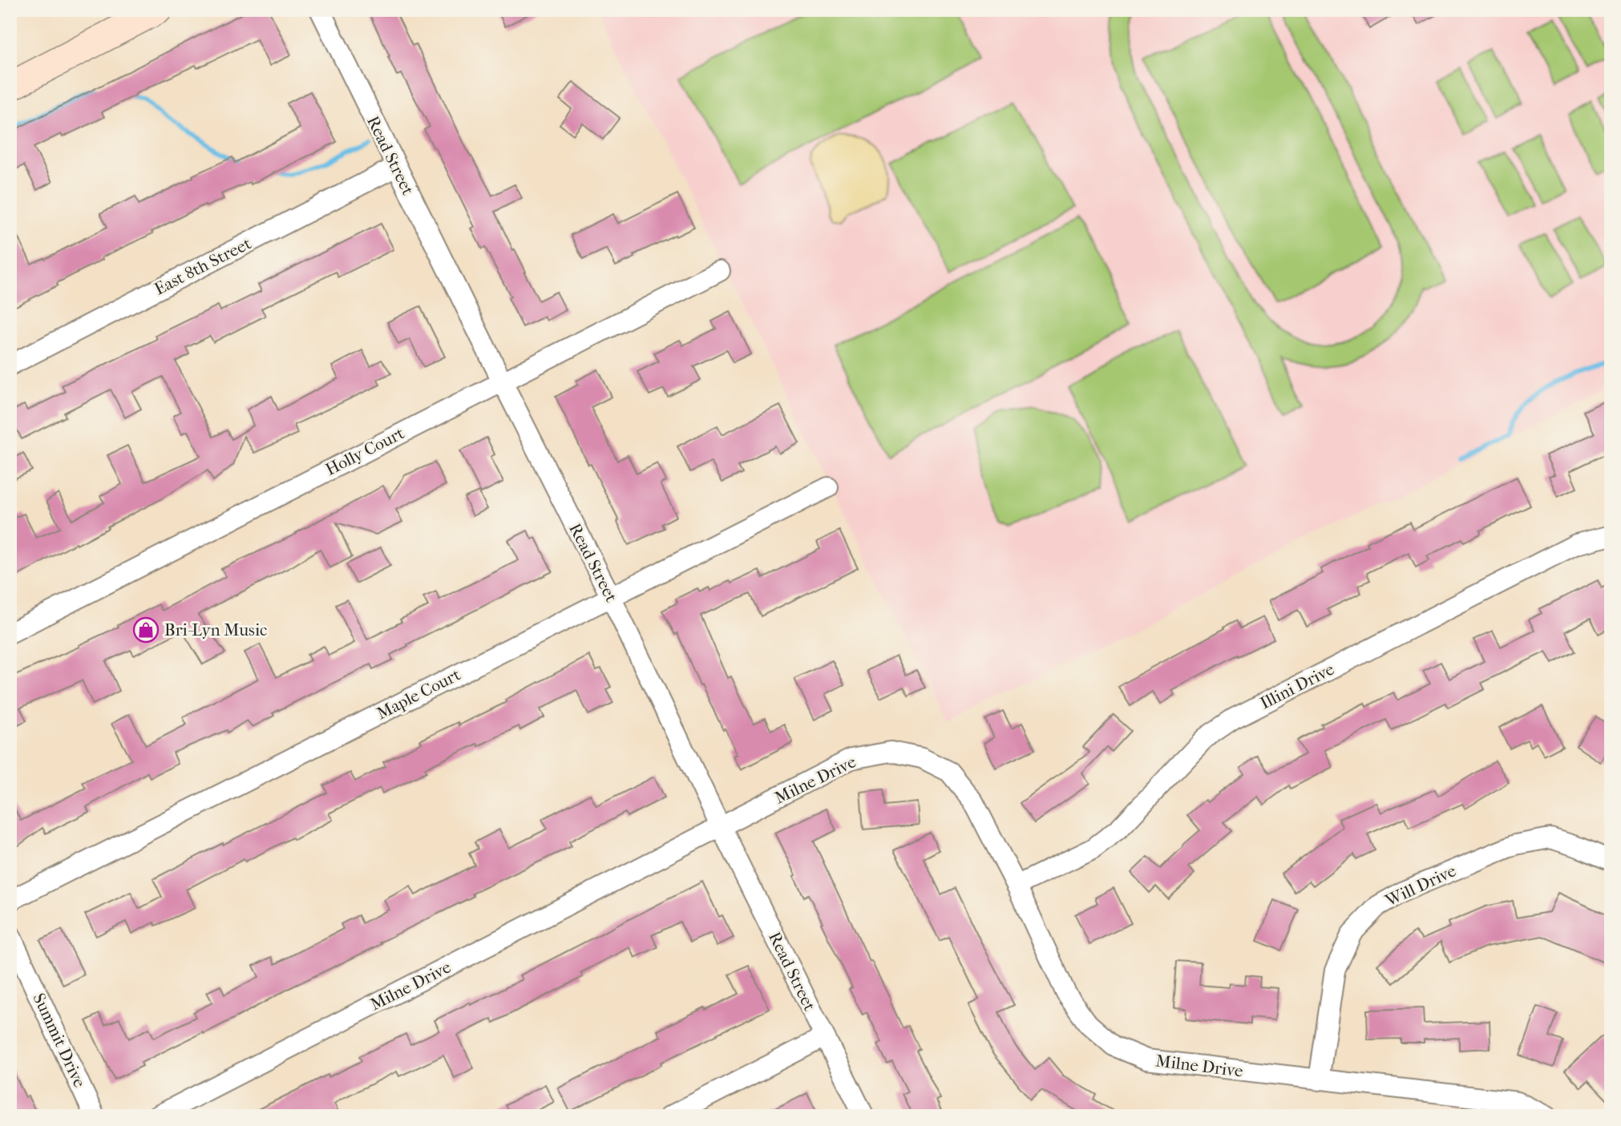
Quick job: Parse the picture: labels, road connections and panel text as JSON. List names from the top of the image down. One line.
{"streets":{"street":["Read Street","East 8th Street","Holly Court","Illini Drive","Maple Court","Milne Drive","Will Drive","Summit Drive"]},"crossings":[["Read Street","East 8th Street"],["Read Street","Holly Court"],["Read Street","Maple Court"],["Read Street","Milne Drive"],["Illini Drive","Milne Drive"],["Milne Drive","Will Drive"]],"places":{"shop":["Bri-Lyn Music"]}}
